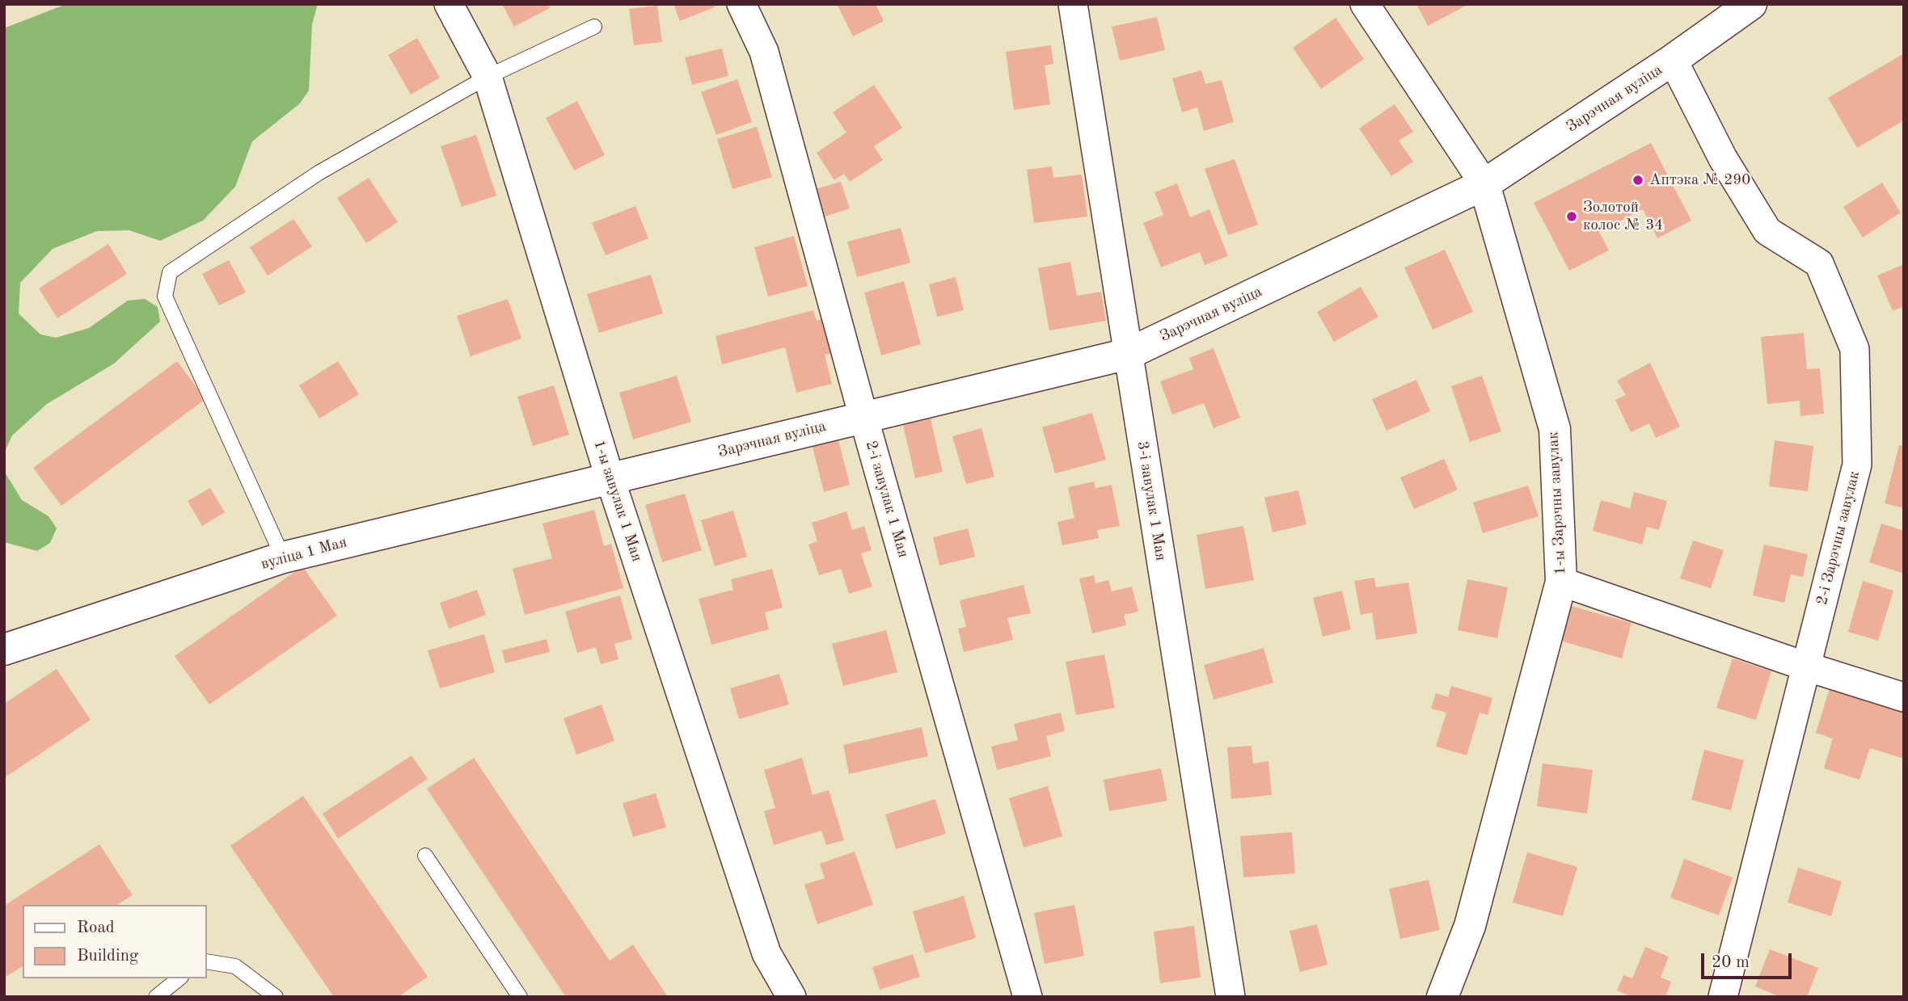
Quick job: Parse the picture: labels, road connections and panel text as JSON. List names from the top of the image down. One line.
{"streets":{"street":["Зарэчная вуліца","2-і завулак 1 Мая","1-ы завулак 1 Мая","3-і завулак 1 Мая","1-ы Зарэчны завулак","2-і Зарэчны завулак","вуліца 1 Мая"]},"crossings":[["Зарэчная вуліца","2-і завулак 1 Мая"],["Зарэчная вуліца","1-ы завулак 1 Мая"],["Зарэчная вуліца","3-і завулак 1 Мая"],["Зарэчная вуліца","1-ы Зарэчны завулак"],["Зарэчная вуліца","2-і Зарэчны завулак"],["Зарэчная вуліца","вуліца 1 Мая"],["1-ы завулак 1 Мая","вуліца 1 Мая"]],"places":["Аптэка № 290","Золотой колос № 34"],"legend":["Road","Building"],"scale_bar":"20 m"}
